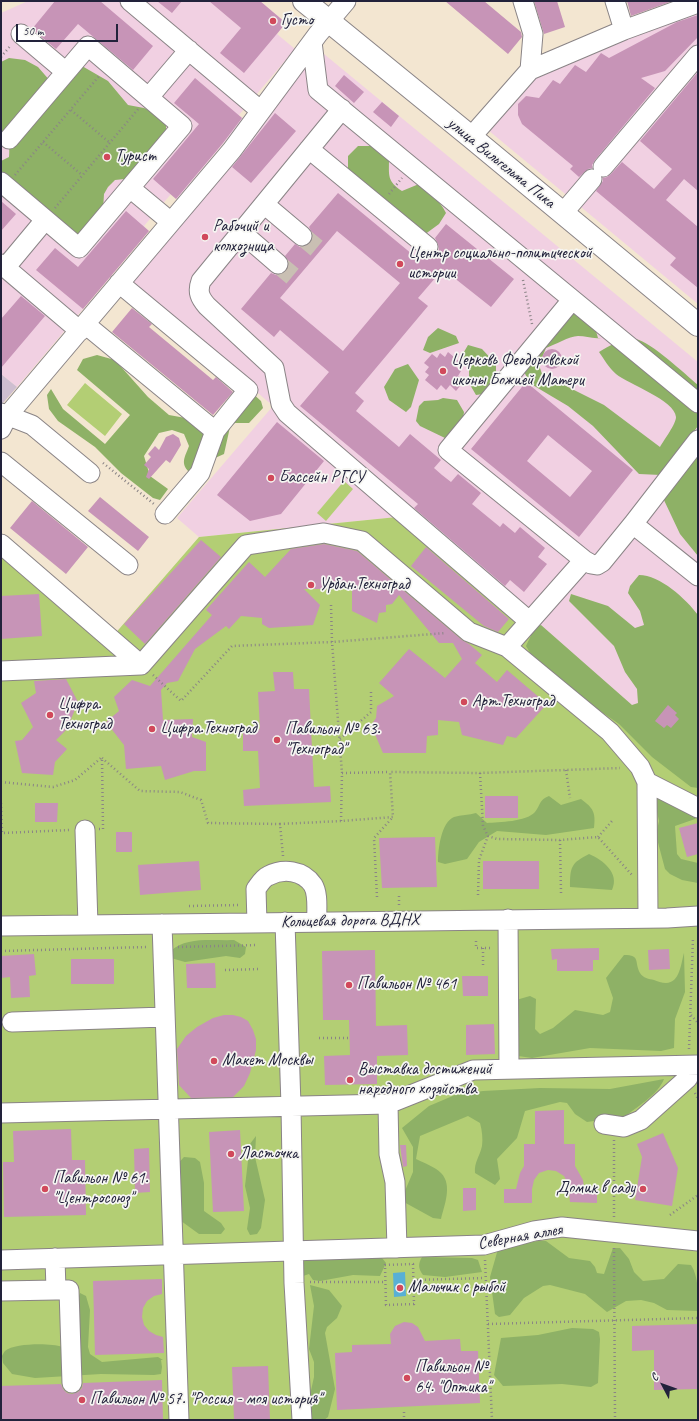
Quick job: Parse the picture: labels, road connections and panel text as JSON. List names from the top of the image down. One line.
{"streets":{"main road":["улица Вильгельма Пика"],"street":["Кольцевая дорога ВДНХ","Северная аллея"]},"places":["Густо","Турист","Рабочий и колхозница","Центр социально-политической истории","Церковь Феодоровской иконы Божией Матери","Бассейн РГСУ","Урбан.Техноград","Арт.Техноград","Цифра. Техноград","Цифра.Техноград","Павильон № 63. \"Техноград\"","Павильон № 461","Макет Москвы","Выставка достижений народного хозяйства","Ласточка","Павильон № 61. \"Центросоюз\"","Домик в саду","Мальчик с рыбой","Павильон № 64. \"Оптика\"","Павильон № 57. \"Россия - моя история\""],"scale_bar":"50 m","north":"top left"}
